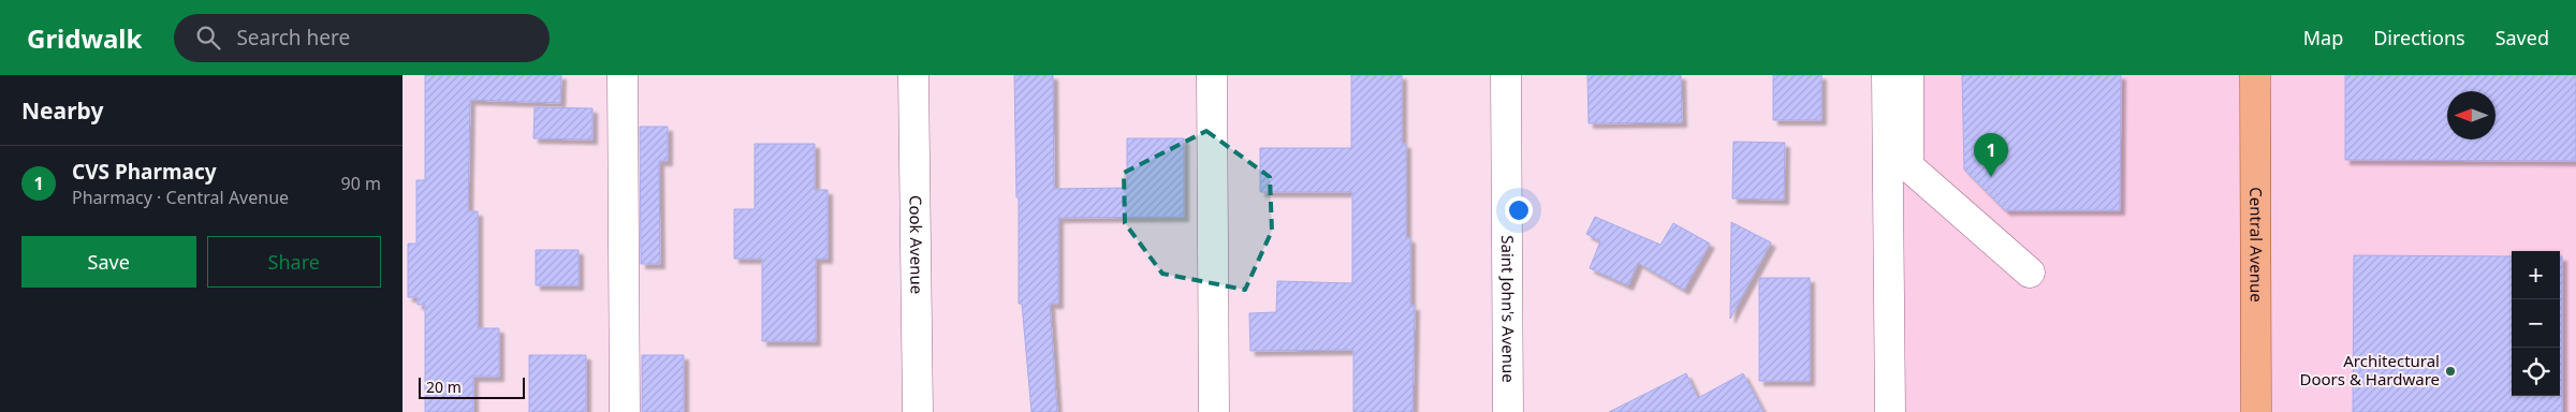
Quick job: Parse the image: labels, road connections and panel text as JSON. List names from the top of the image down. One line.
{"streets":{"main road":["Central Avenue"],"street":["Cook Avenue","Saint John's Avenue"]},"places":["Architectural Doors & Hardware"],"scale_bar":"20 m","north":"left","page":{"header":"Gridwalk","search":"Search here","nav":["Map","Directions","Saved"],"heading":"Nearby","pins":"1","list":[{"mark":"1","name":"CVS Pharmacy","note":"Pharmacy · Central Avenue","value":"90 m"}],"buttons":["Save","Share"],"map_buttons":["+","−"],"scale":"20 m"}}
